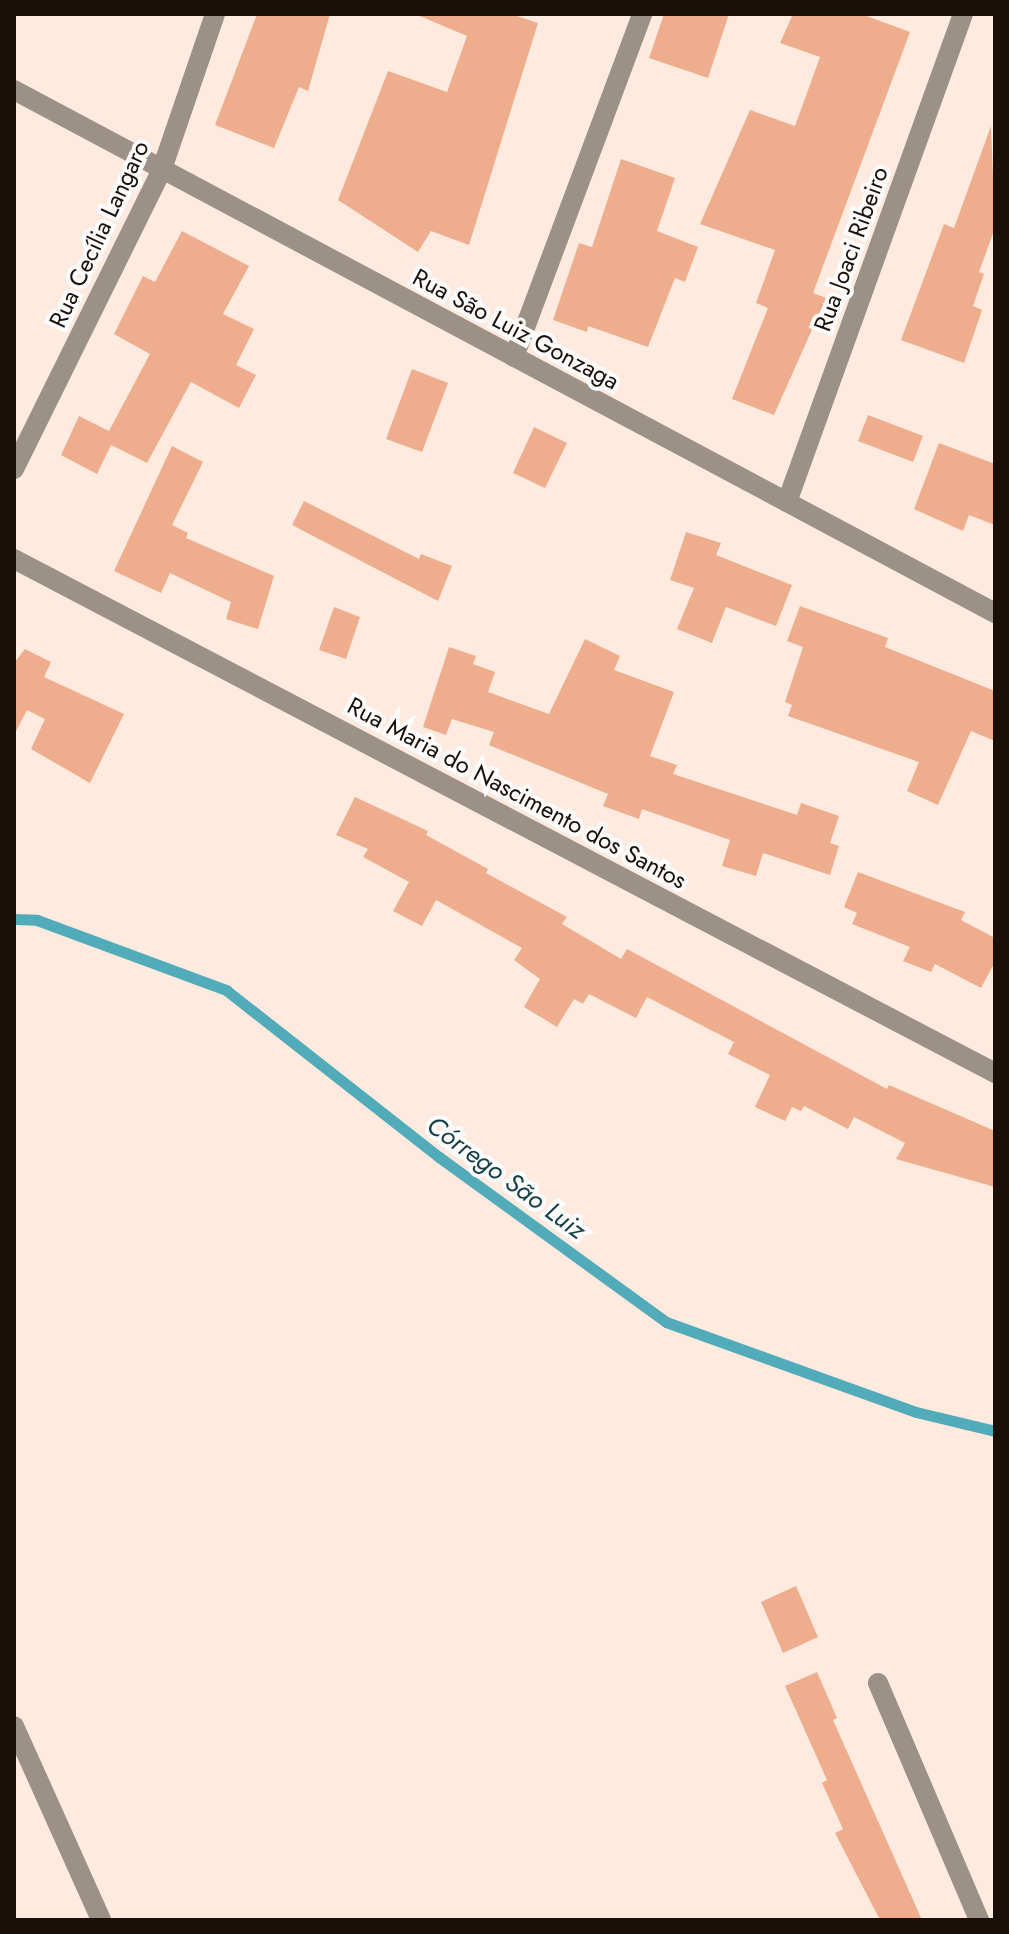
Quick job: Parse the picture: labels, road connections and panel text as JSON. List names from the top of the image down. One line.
{"streets":{"street":["Rua Cecília Langaro","Rua Joaci Ribeiro","Rua São Luiz Gonzaga","Rua Maria do Nascimento dos Santos"]},"crossings":[["Rua Cecília Langaro","Rua São Luiz Gonzaga"],["Rua Joaci Ribeiro","Rua São Luiz Gonzaga"]],"water":["Córrego São Luiz"]}
